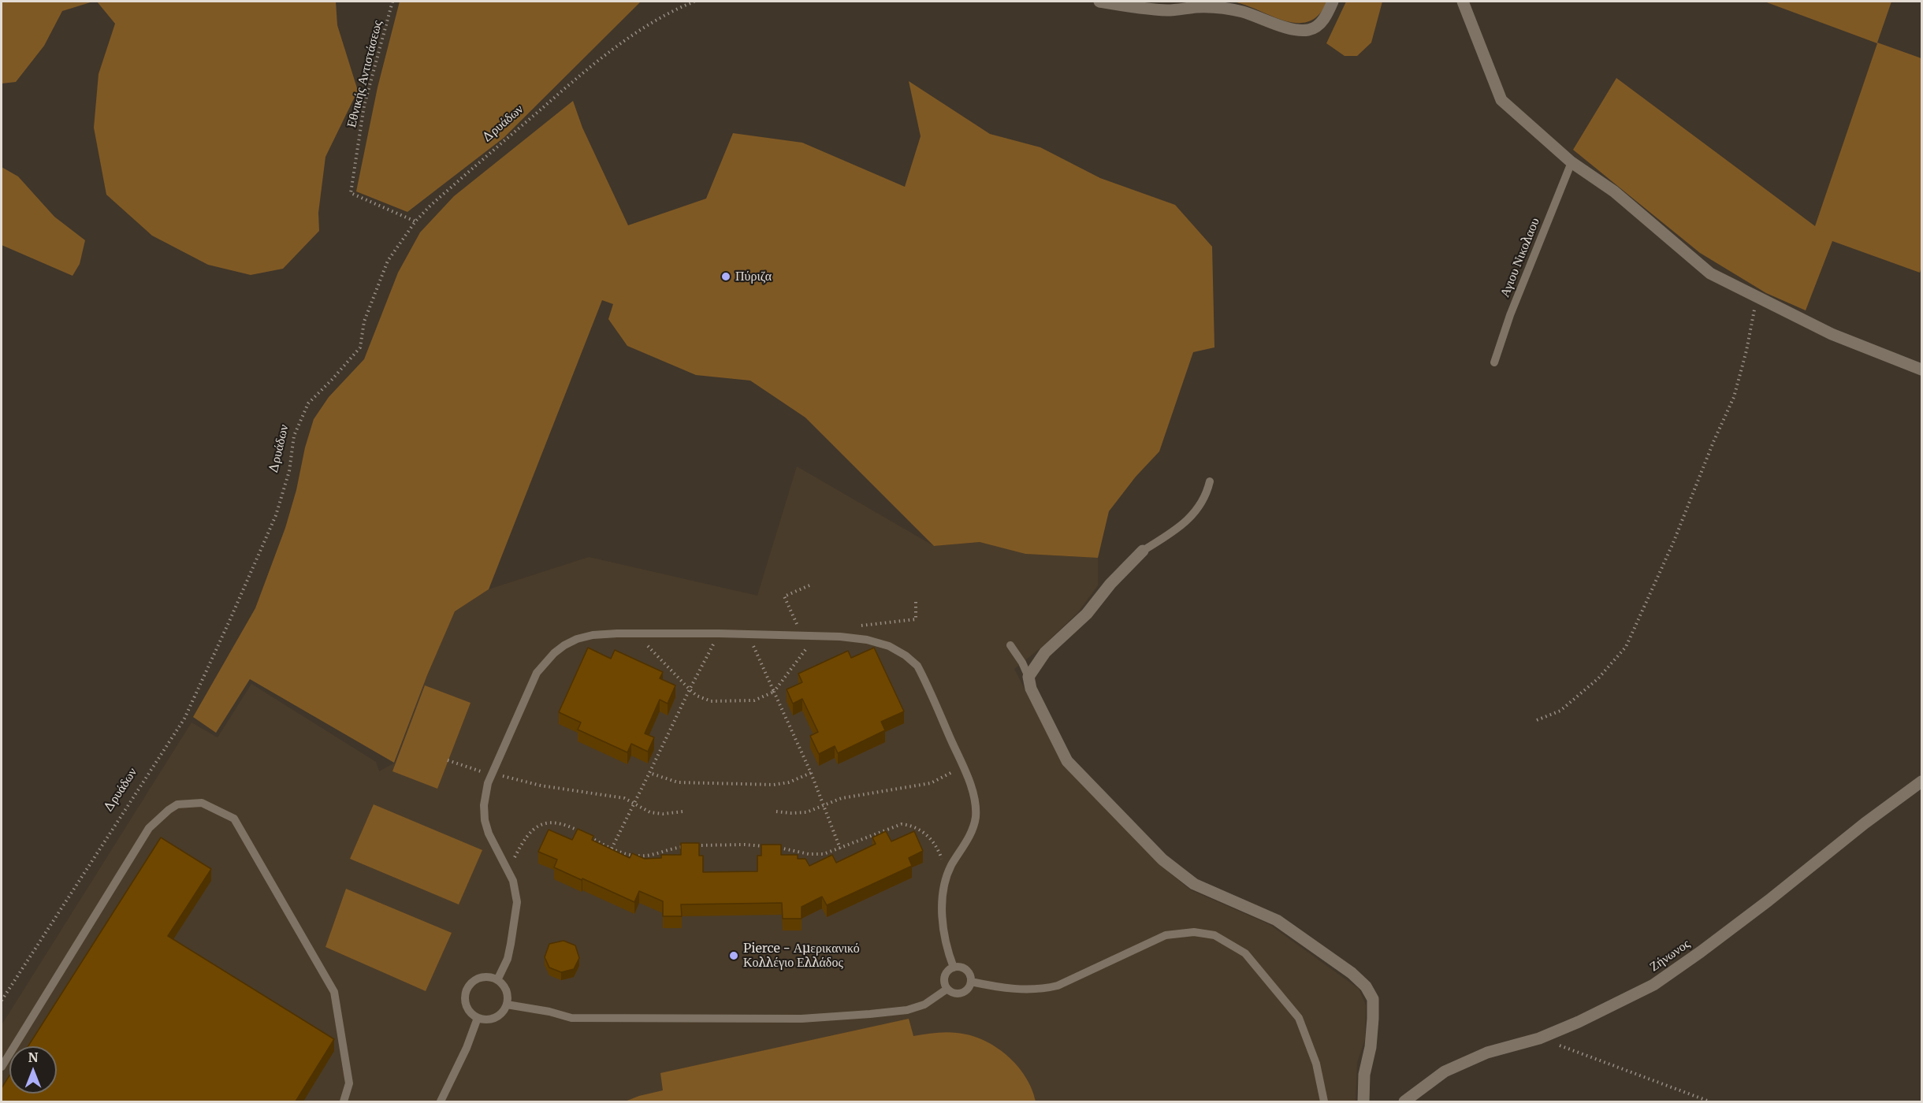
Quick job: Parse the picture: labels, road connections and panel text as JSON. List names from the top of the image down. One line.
{"streets":{"street":["Ζήνωνος"],"lane":["Αγιου Νικολαου"],"path":["Εθνικής Αντιστάσεως","Δρυάδων"]},"crossings":[["Εθνικής Αντιστάσεως","Δρυάδων"]],"places":["Πύριζα","Pierce - Αμερικανικό Κολλέγιο Ελλάδος"],"north":"top"}
